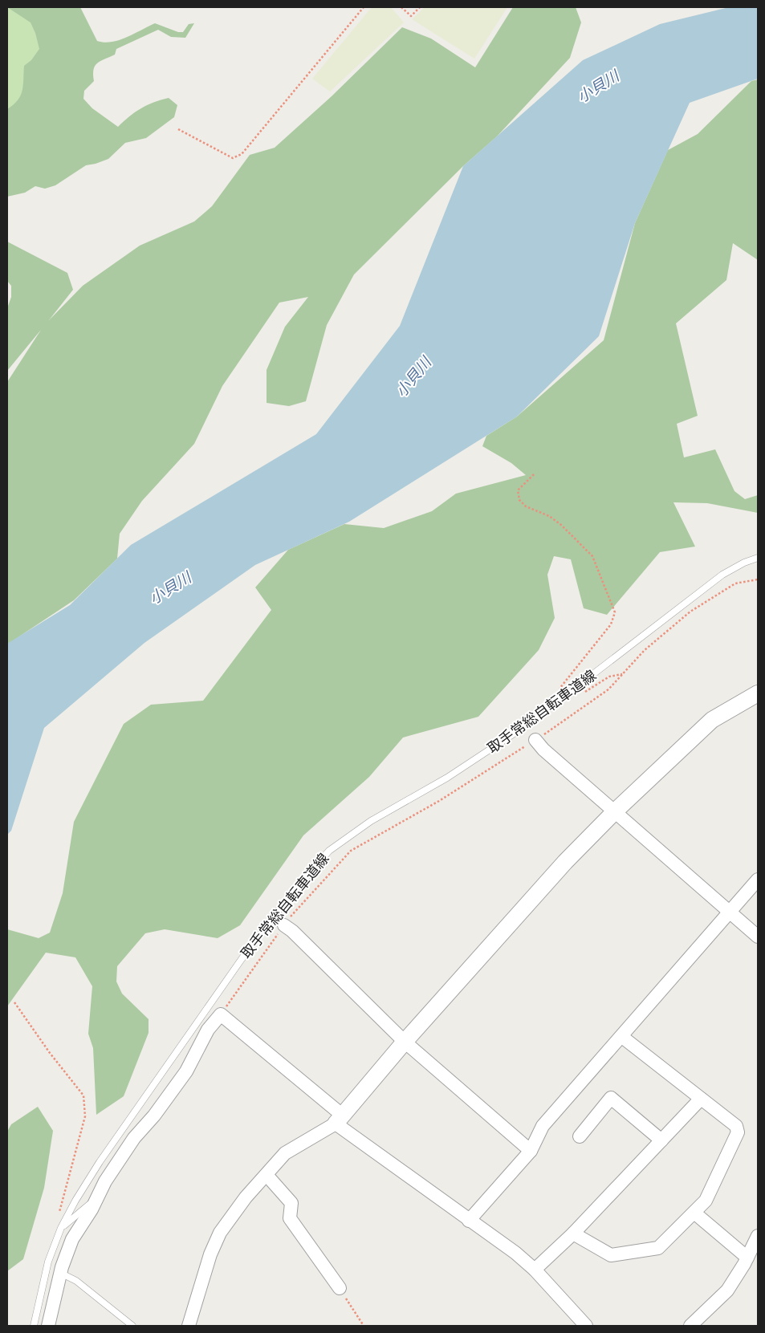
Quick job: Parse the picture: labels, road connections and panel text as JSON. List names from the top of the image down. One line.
{"streets":{"lane":["取手常総自転車道線"]},"water":["小貝川"]}
